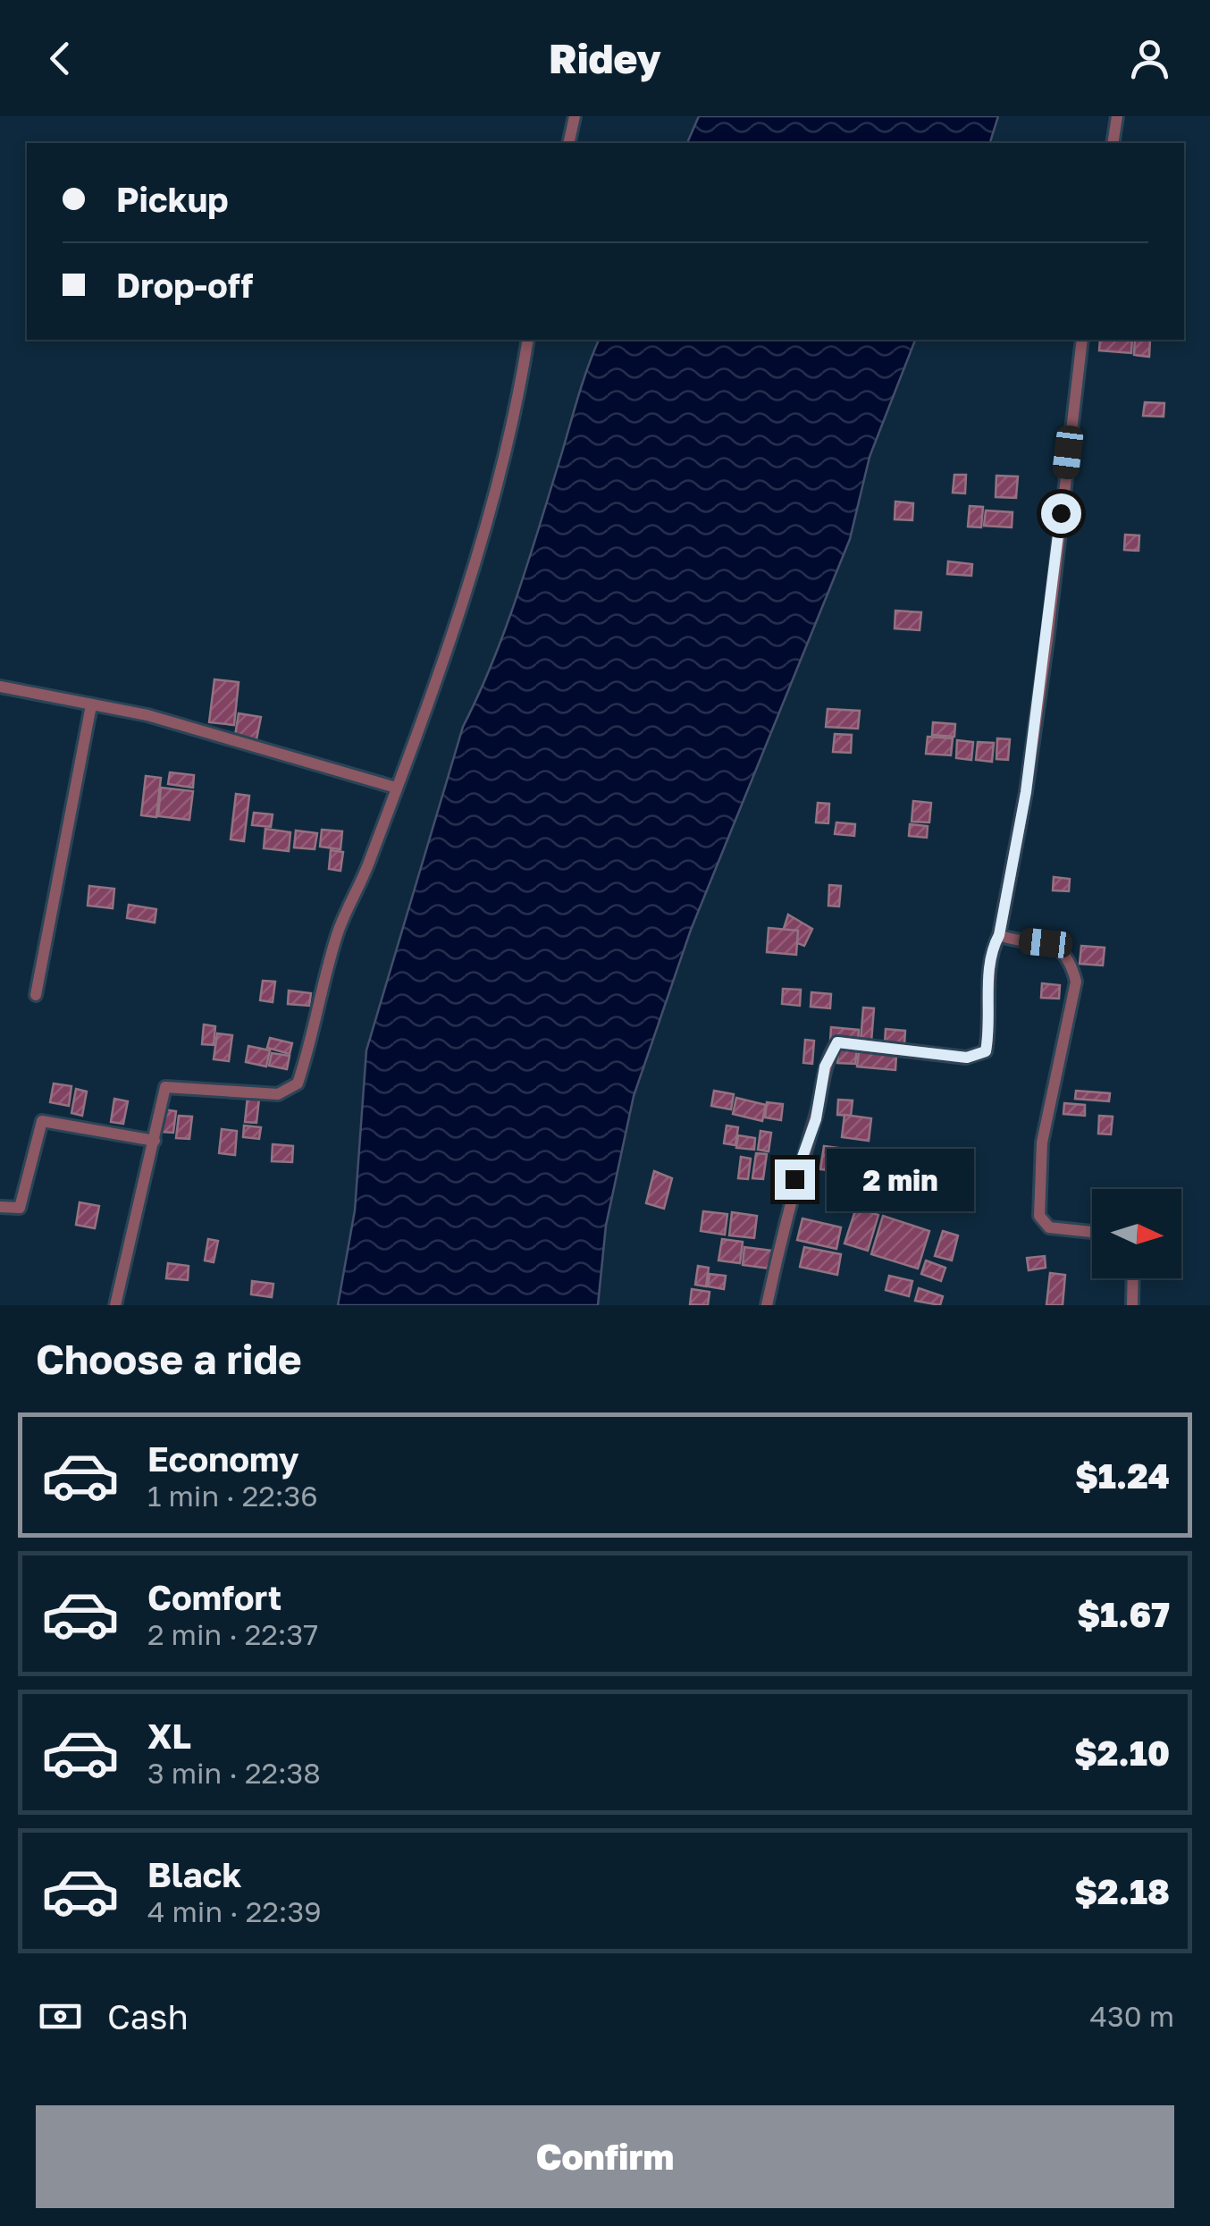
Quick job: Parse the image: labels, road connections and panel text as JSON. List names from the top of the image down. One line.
{"north":"right","page":{"header":"Ridey","banner":["Pickup","Drop-off"],"bubble":"2 min","heading":"Choose a ride","list":[{"name":"Economy","note":"1 min · 22:36","value":"$1.24"},{"name":"Comfort","note":"2 min · 22:37","value":"$1.67"},{"name":"XL","note":"3 min · 22:38","value":"$2.10"},{"name":"Black","note":"4 min · 22:39","value":"$2.18"}],"pay":["Cash","430 m"],"buttons":"Confirm"}}
